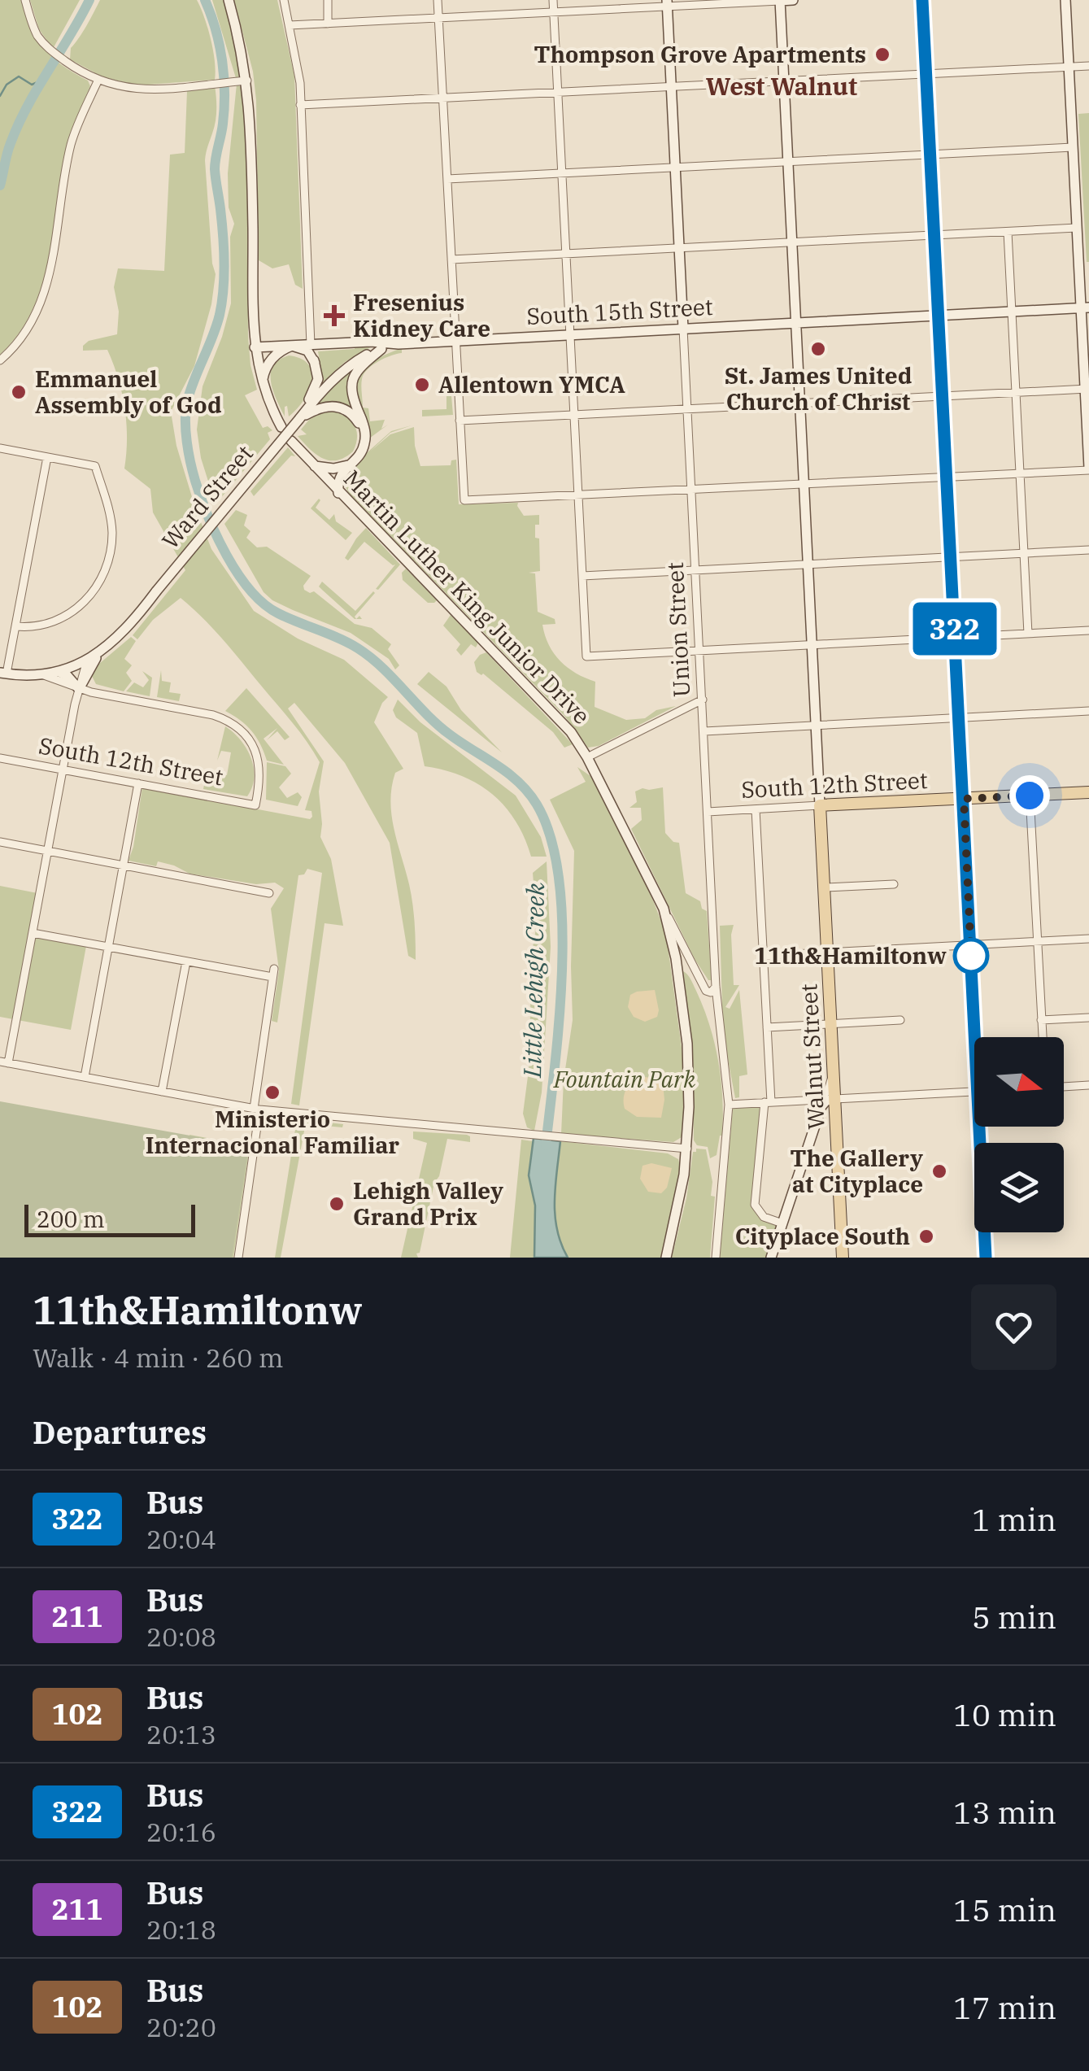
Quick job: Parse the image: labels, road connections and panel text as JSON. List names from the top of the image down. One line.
{"streets":{"main road":["South 15th Street","Ward Street","Martin Luther King Junior Drive","Union Street","South 12th Street","Walnut Street"]},"crossings":[["South 15th Street","Ward Street"],["South 15th Street","Union Street"],["Union Street","South 12th Street"],["South 12th Street","Walnut Street"]],"districts":["West Walnut"],"water":["Little Lehigh Creek"],"parks":["Fountain Park"],"places":{"other":["Thompson Grove Apartments","St. James United Church of Christ","Allentown YMCA","Emmanuel Assembly of God","11th&Hamiltonw","Ministerio Internacional Familiar","The Gallery at Cityplace","Lehigh Valley Grand Prix","Cityplace South"],"health":["Fresenius Kidney Care"]},"lines":["bus line 322"],"scale_bar":"200 m","north":"right","page":{"on_map":"322","scale":"200 m","heading":[["11th&Hamiltonw","Walk · 4 min · 260 m"],"Departures"],"list":[{"mark":"322","name":"Bus","note":"20:04","value":"1 min"},{"mark":"211","name":"Bus","note":"20:08","value":"5 min"},{"mark":"102","name":"Bus","note":"20:13","value":"10 min"},{"mark":"322","name":"Bus","note":"20:16","value":"13 min"},{"mark":"211","name":"Bus","note":"20:18","value":"15 min"},{"mark":"102","name":"Bus","note":"20:20","value":"17 min"}]}}
